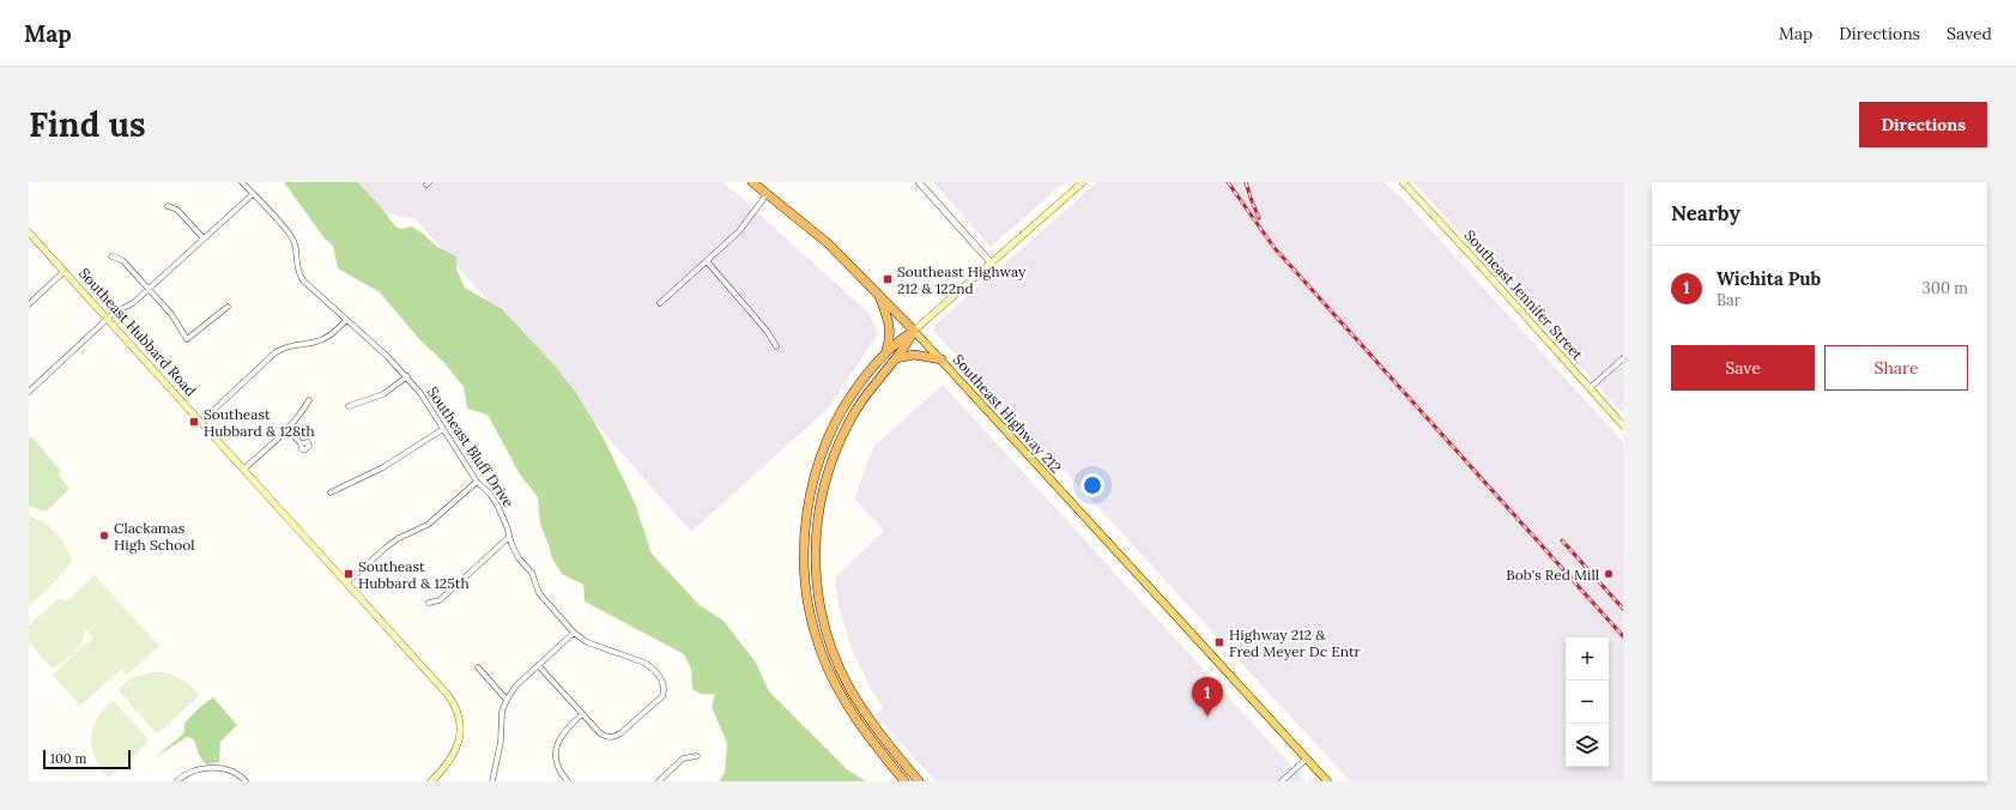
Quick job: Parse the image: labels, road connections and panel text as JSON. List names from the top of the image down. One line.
{"streets":{"highway":["Southeast Highway 212"],"main road":["Southeast Jennifer Street","Southeast Hubbard Road"],"street":["Southeast Bluff Drive"]},"places":{"transit":["Southeast Highway 212 & 122nd","Southeast Hubbard & 128th","Southeast Hubbard & 125th","Highway 212 & Fred Meyer Dc Entr"],"other":["Clackamas High School","Bob's Red Mill"]},"scale_bar":"100 m","page":{"header":"Map","nav":["Map","Directions","Saved"],"buttons":["Directions",["Save","Share"]],"title":"Find us","heading":"Nearby","list":[{"mark":"1","name":"Wichita Pub","note":"Bar","value":"300 m"}],"map_buttons":["+","−"],"pins":"1","scale":"100 m"}}
